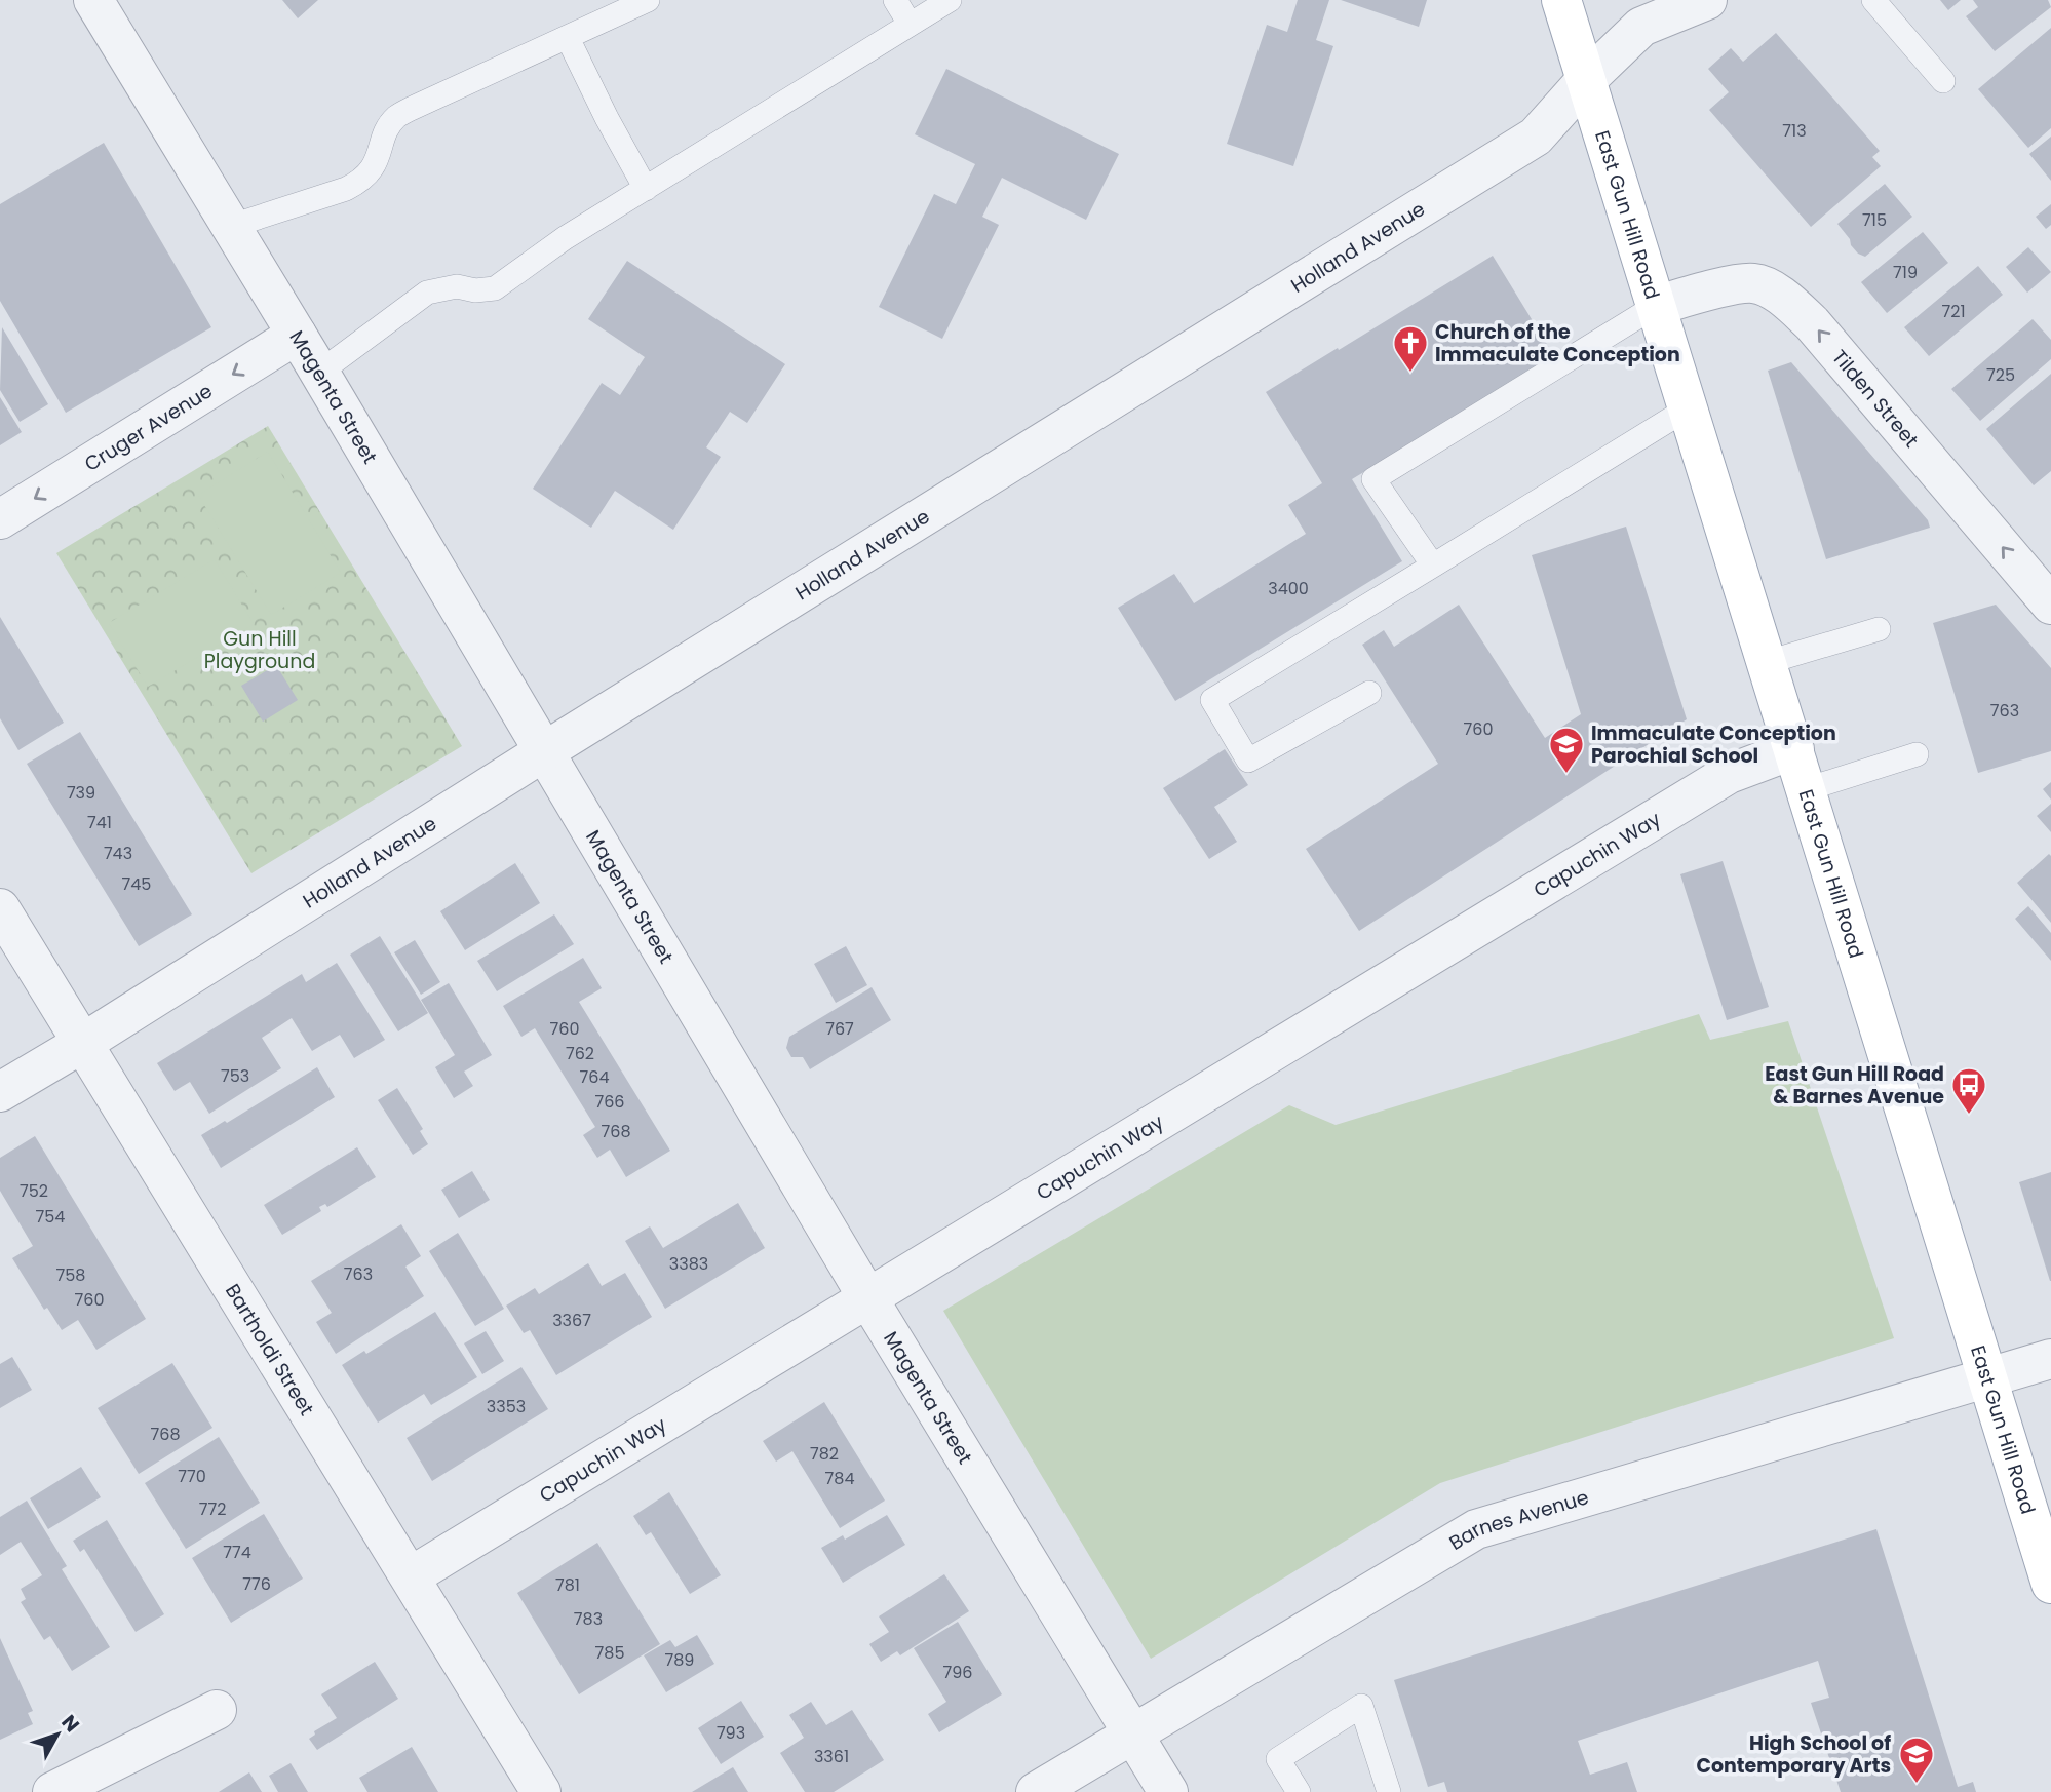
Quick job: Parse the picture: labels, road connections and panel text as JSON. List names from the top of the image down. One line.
{"streets":{"main road":["East Gun Hill Road"],"street":["Holland Avenue","Magenta Street","Tilden Street","Cruger Avenue","Capuchin Way","Bartholdi Street","Barnes Avenue"]},"crossings":[["East Gun Hill Road","Holland Avenue"],["East Gun Hill Road","Tilden Street"],["East Gun Hill Road","Capuchin Way"],["East Gun Hill Road","Barnes Avenue"],["Holland Avenue","Magenta Street"],["Holland Avenue","Bartholdi Street"],["Magenta Street","Cruger Avenue"],["Magenta Street","Capuchin Way"],["Magenta Street","Barnes Avenue"],["Capuchin Way","Bartholdi Street"]],"one_way":["Tilden Street","Cruger Avenue"],"parks":["Gun Hill Playground"],"places":{"church":["Church of the Immaculate Conception"],"school or university":["Immaculate Conception Parochial School","High School of Contemporary Arts"],"bus stop":["East Gun Hill Road & Barnes Avenue"]},"house_numbers":["713","715","719","721","725","3400","763","760","739","741","743","745","760","767","762","753","764","766","768","752","754","3383","763","758","760","3367","3353","768","782","770","784","772","774","776","781","783","785","789","796","793","3361"],"north":"top right"}
